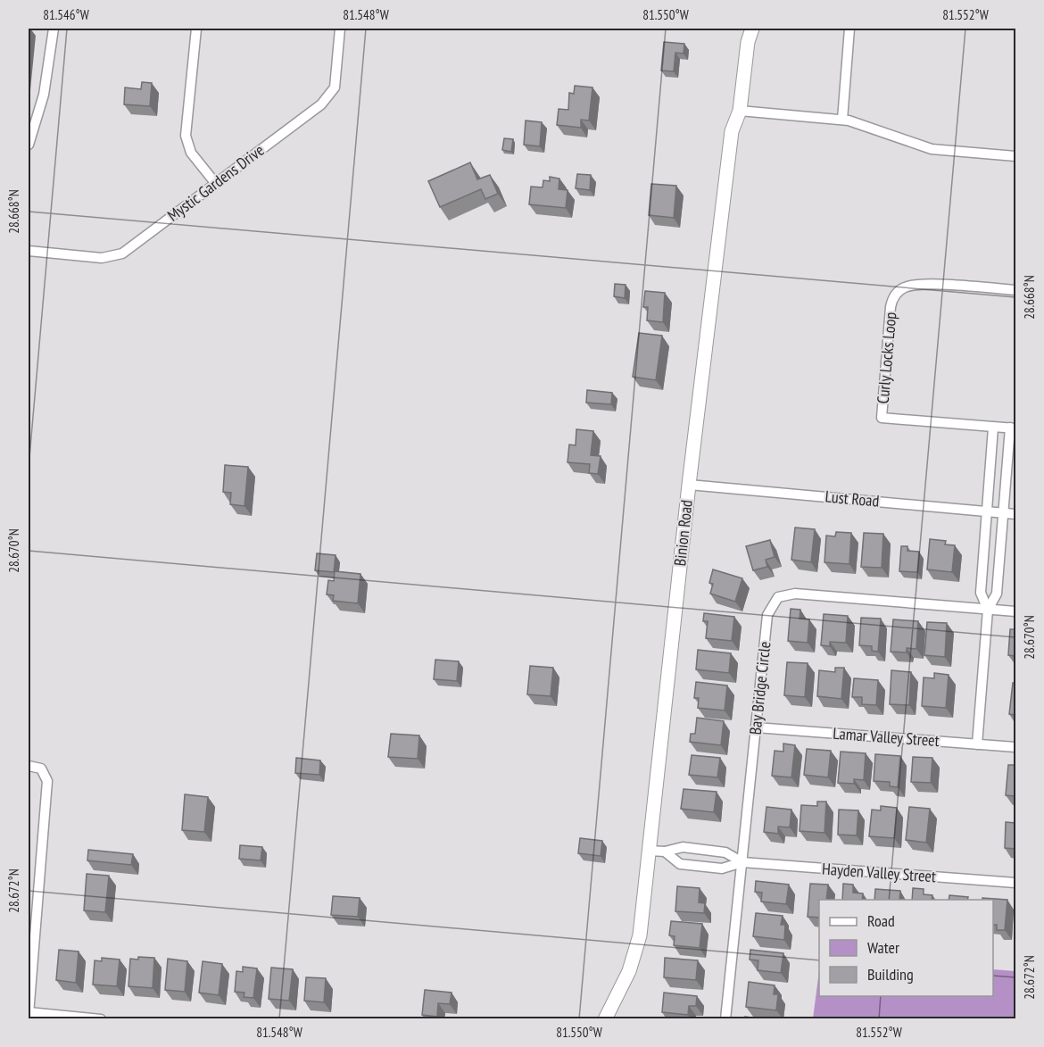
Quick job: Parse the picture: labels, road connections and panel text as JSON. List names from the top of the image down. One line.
{"streets":{"main road":["Binion Road"],"street":["Mystic Gardens Drive","Curly Locks Loop","Lust Road","Bay Bridge Circle","Lamar Valley Street","Hayden Valley Street"]},"crossings":[["Lust Road","Binion Road"],["Binion Road","Hayden Valley Street"],["Bay Bridge Circle","Lamar Valley Street"],["Bay Bridge Circle","Hayden Valley Street"]],"legend":["Road","Water","Building"],"coordinates":["81.546°W","81.548°W","81.550°W","81.552°W","28.668°N","28.670°N","28.672°N"]}
